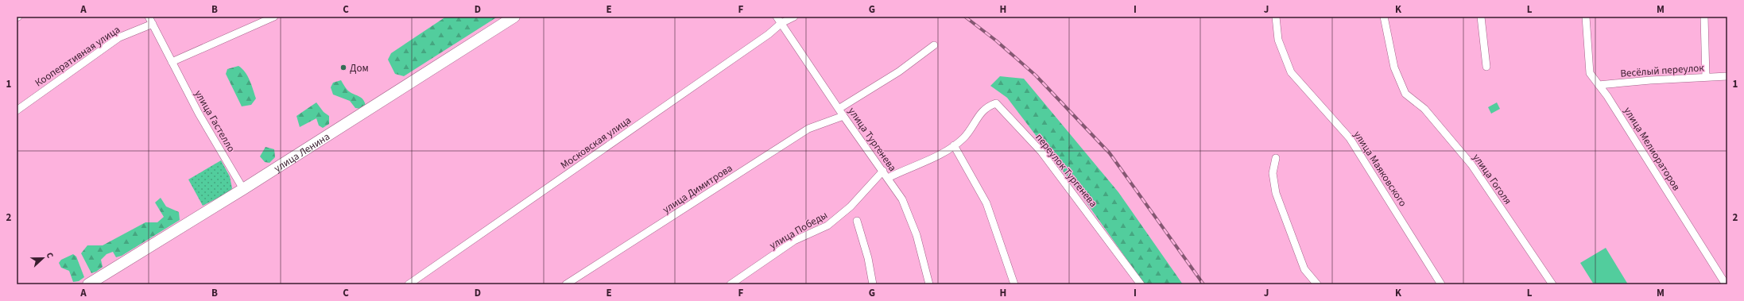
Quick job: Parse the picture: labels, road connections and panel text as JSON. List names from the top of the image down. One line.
{"streets":{"main road":["улица Ленина"],"street":["Кооперативная улица","Весёлый переулок","улица Гастелло","улица Тургенева","Московская улица","улица Мелиораторов","улица Маяковского","переулок Тургенева","улица Гоголя","улица Димитрова","улица Победы"]},"crossings":[["Кооперативная улица","улица Гастелло"],["Весёлый переулок","улица Мелиораторов"],["улица Гастелло","улица Ленина"],["улица Тургенева","Московская улица"],["улица Тургенева","переулок Тургенева"],["улица Тургенева","улица Димитрова"],["улица Тургенева","улица Победы"]],"places":["Дом"],"north":"right","grid":{"columns":["A","B","C","D","E","F","G","H","I","J","K","L","M"],"rows":["1","2"]}}
